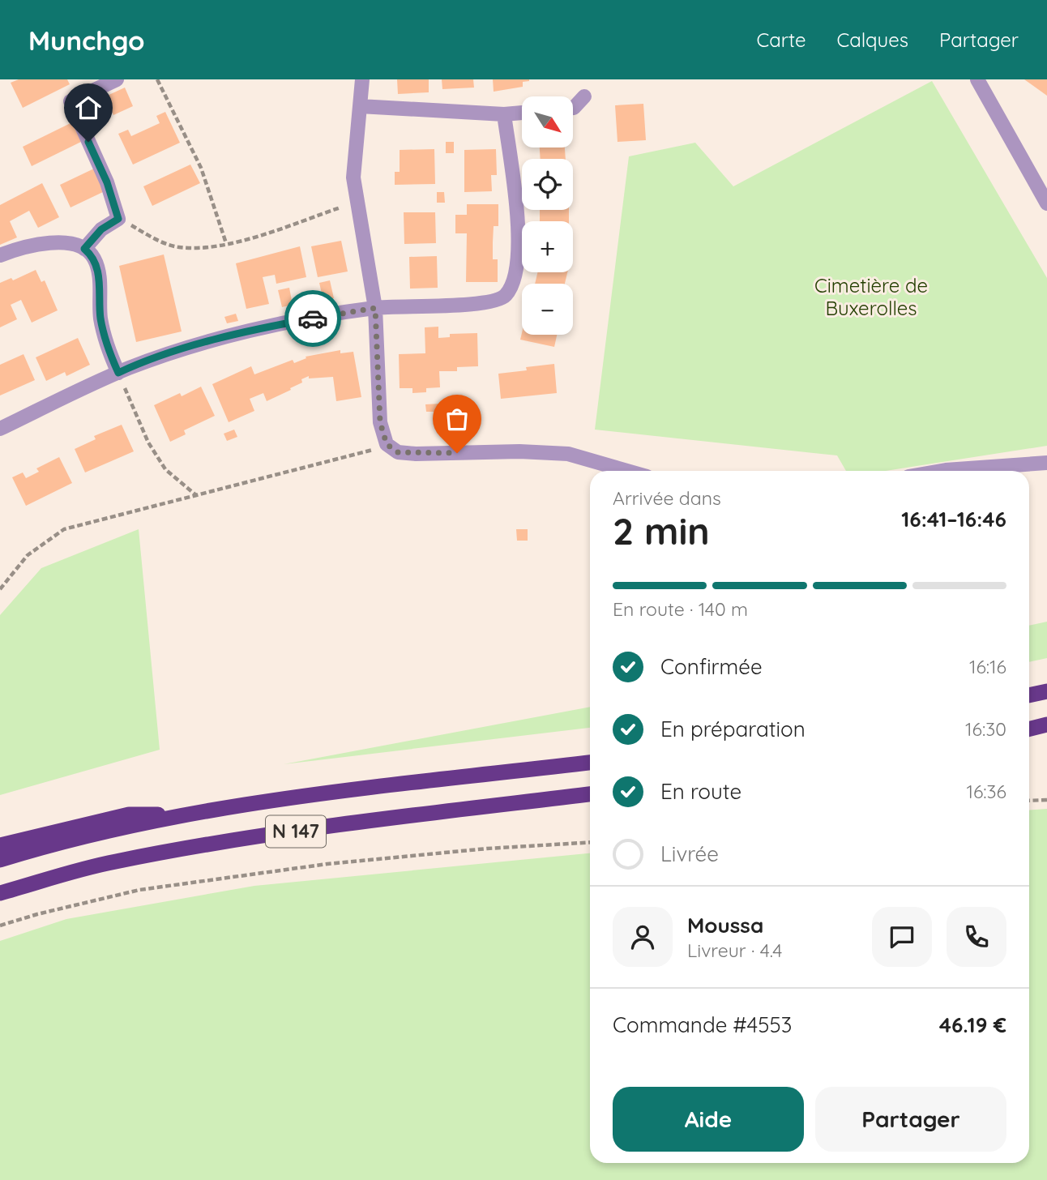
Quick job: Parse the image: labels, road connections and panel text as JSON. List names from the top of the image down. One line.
{"streets":{"highway":["N 147"]},"parks":["Cimetière de Buxerolles"],"north":"bottom right","page":{"header":"Munchgo","nav":["Carte","Calques","Partager"],"map_buttons":["+","−"],"heading":["2 min","Arrivée dans","16:41–16:46"],"panel":["Moussa","Livreur · 4.4","Commande #4553","46.19 €"],"bar":"En route · 140 m","list":[["Confirmée","16:16"],["En préparation","16:30"],["En route","16:36"],"Livrée"],"buttons":["Aide","Partager"]}}
